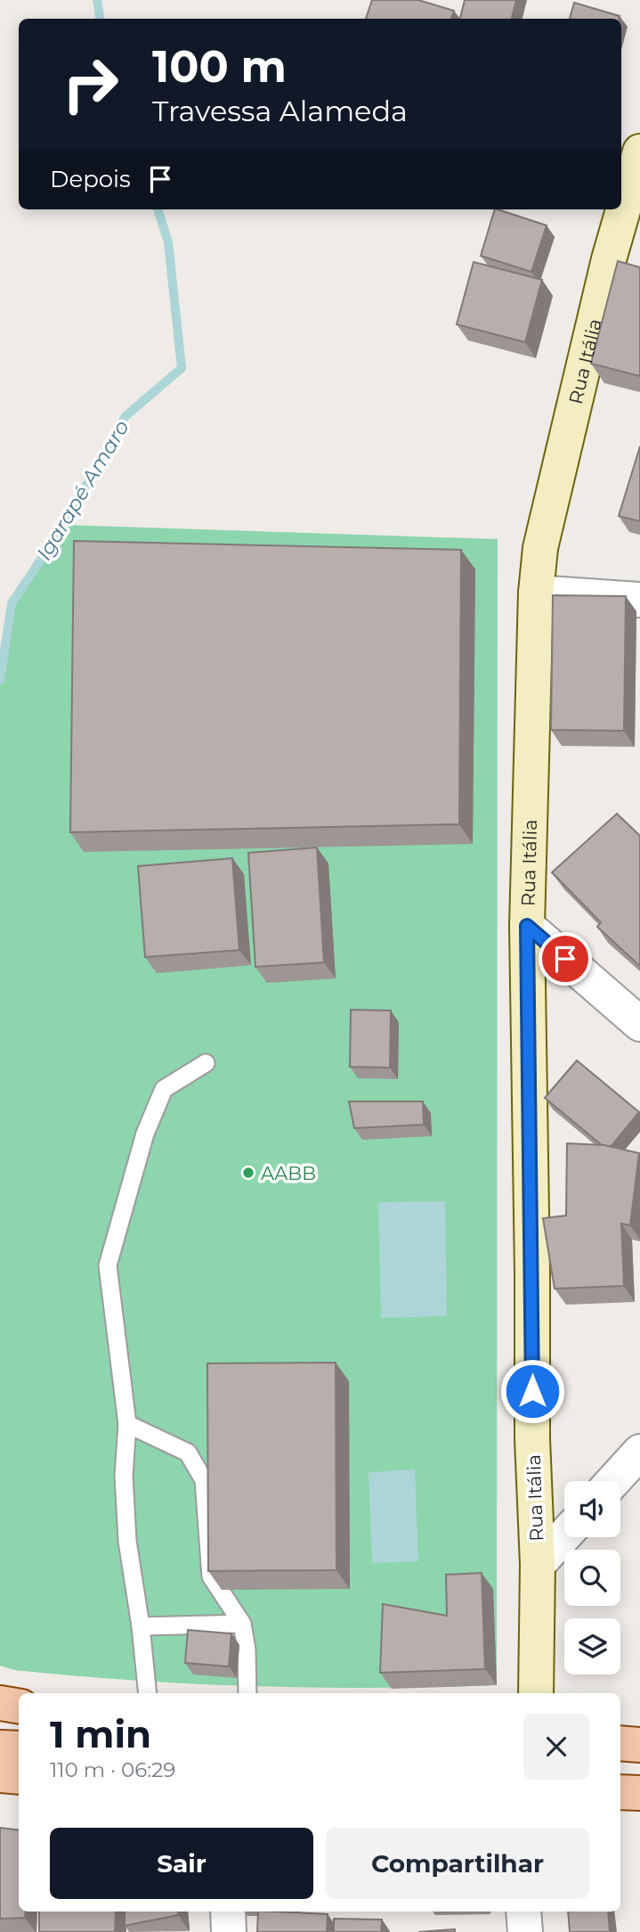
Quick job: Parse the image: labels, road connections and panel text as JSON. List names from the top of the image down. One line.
{"streets":{"street":["Rua Itália"]},"water":["Igarapé Amaro"],"places":["AABB"],"page":{"turn":["100 m","Travessa Alameda"],"then":"Depois","heading":["1 min","110 m · 06:29"],"buttons":["Sair","Compartilhar"]}}
